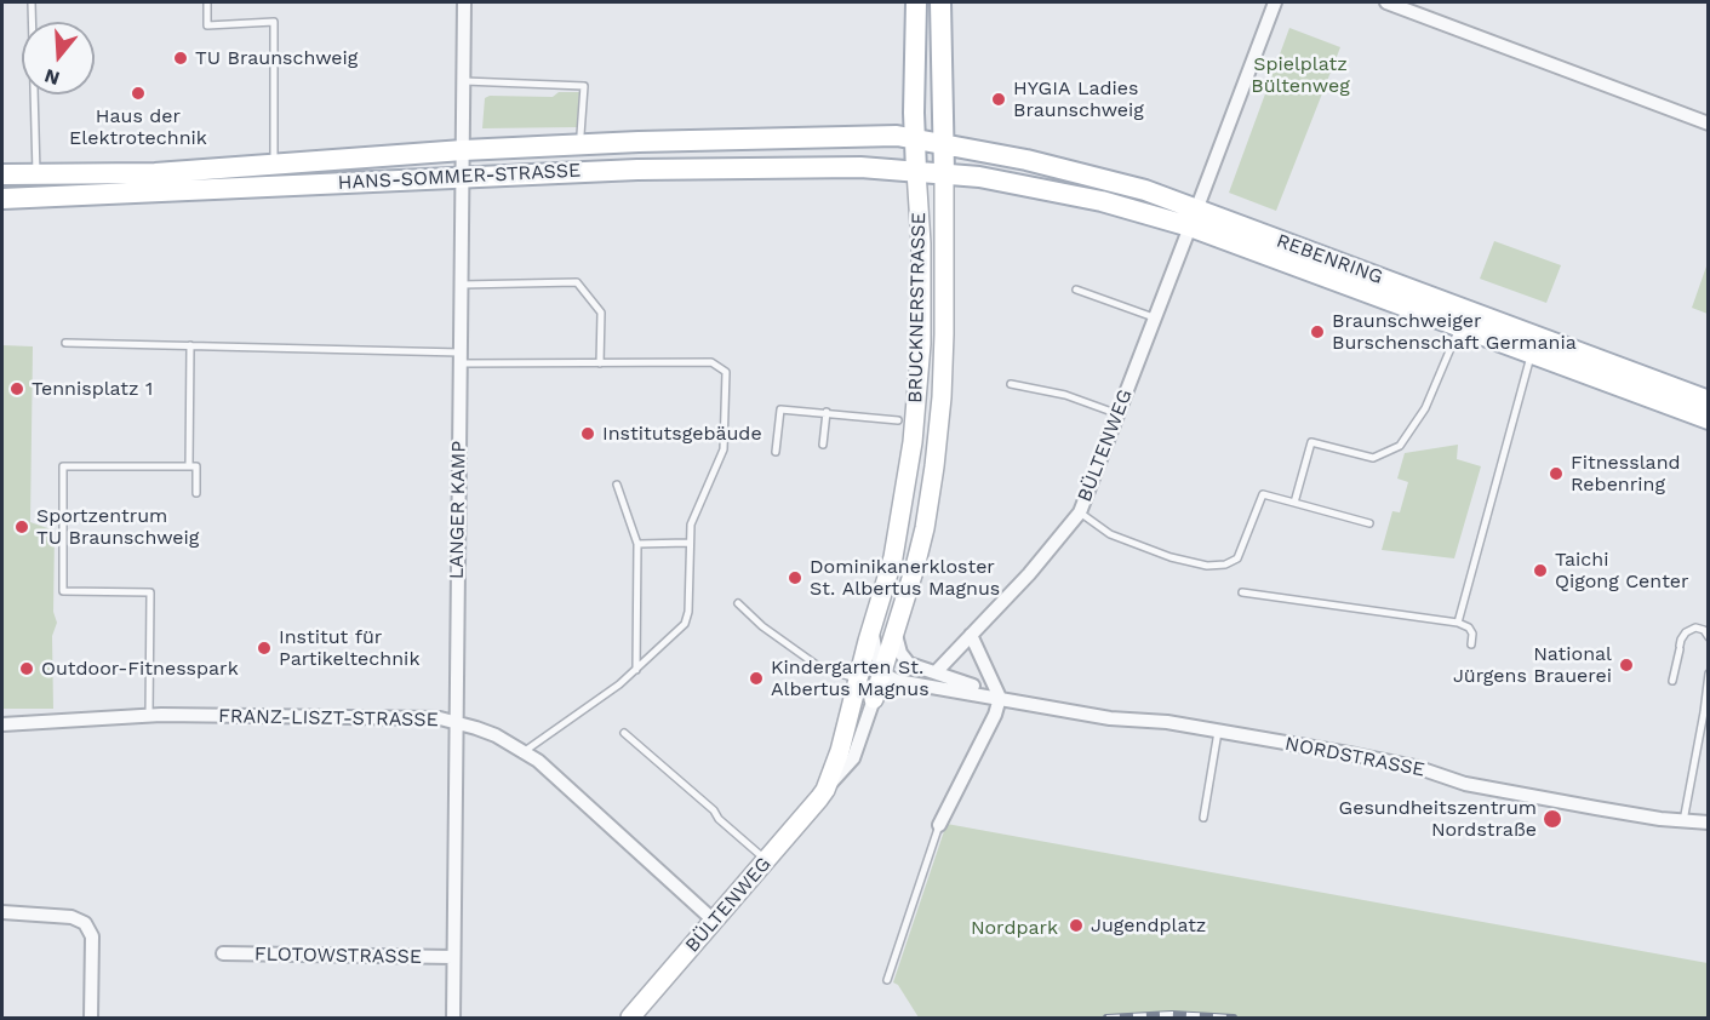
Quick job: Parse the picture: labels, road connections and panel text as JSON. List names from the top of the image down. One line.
{"streets":{"main road":["HANS-SOMMER-STRASSE","REBENRING","BRUCKNERSTRASSE","BÜLTENWEG"],"street":["LANGER KAMP","FRANZ-LISZT-STRASSE","NORDSTRASSE","FLOTOWSTRASSE"]},"crossings":[["HANS-SOMMER-STRASSE","REBENRING"],["HANS-SOMMER-STRASSE","BRUCKNERSTRASSE"],["HANS-SOMMER-STRASSE","LANGER KAMP"],["REBENRING","BRUCKNERSTRASSE"],["REBENRING","BÜLTENWEG"],["BRUCKNERSTRASSE","BÜLTENWEG"],["BRUCKNERSTRASSE","NORDSTRASSE"],["BÜLTENWEG","FRANZ-LISZT-STRASSE"],["BÜLTENWEG","NORDSTRASSE"],["LANGER KAMP","FRANZ-LISZT-STRASSE"],["LANGER KAMP","FLOTOWSTRASSE"]],"parks":["Spielplatz Bültenweg","Nordpark"],"places":["TU Braunschweig","Haus der Elektrotechnik","HYGIA Ladies Braunschweig","Braunschweiger Burschenschaft Germania","Tennisplatz 1","Institutsgebäude","Fitnessland Rebenring","Sportzentrum TU Braunschweig","Taichi Qigong Center","Dominikanerkloster St. Albertus Magnus","Institut für Partikeltechnik","National Jürgens Brauerei","Outdoor-Fitnesspark","Kindergarten St. Albertus Magnus","Gesundheitszentrum Nordstraße","Jugendplatz"],"north":"bottom"}
